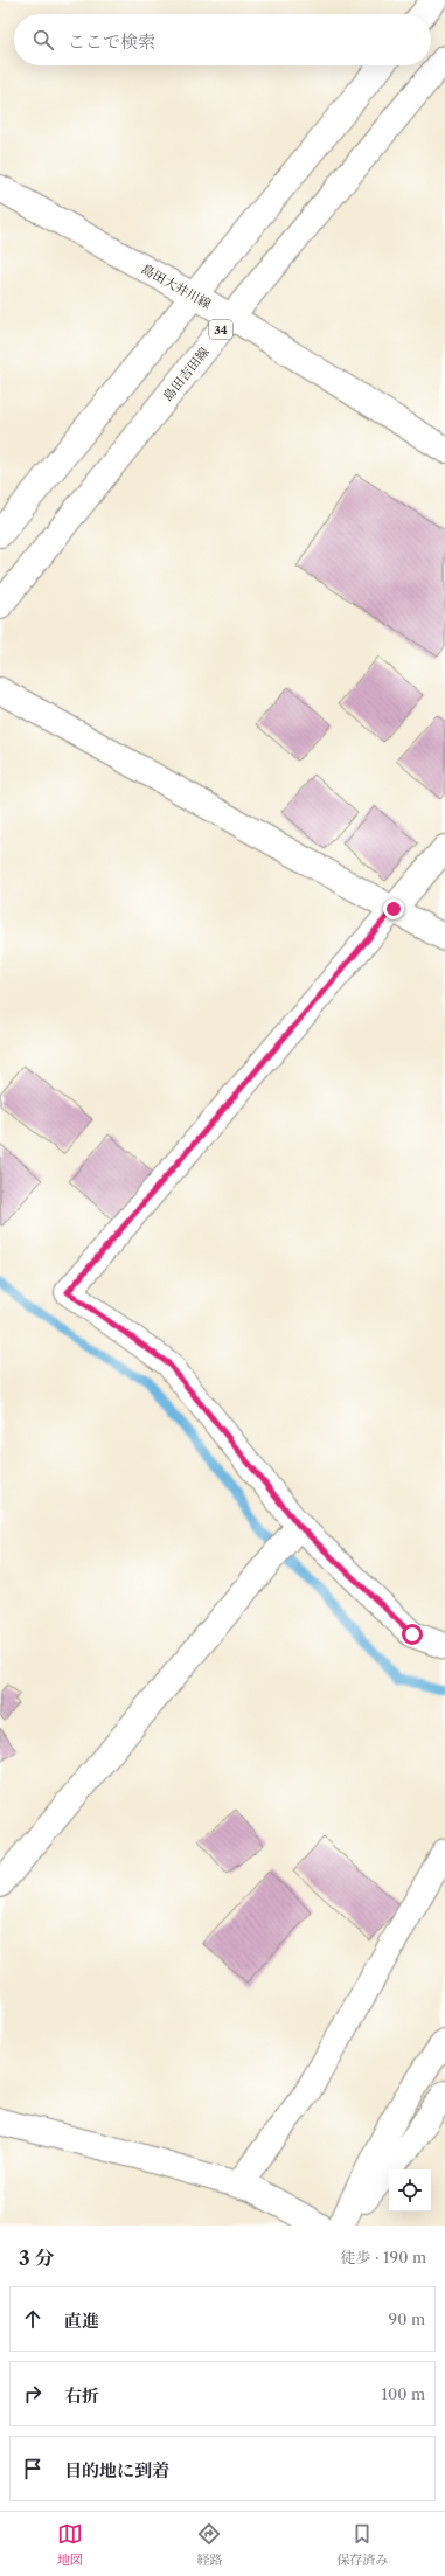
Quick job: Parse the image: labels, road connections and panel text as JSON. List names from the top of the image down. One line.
{"streets":{"main road":["島田大井川線","34","島田吉田線"]},"crossings":[["島田大井川線","島田吉田線"]],"page":{"search":"ここで検索","heading":["3 分","徒歩 · 190 m"],"list":[["直進","90 m"],["右折","100 m"],"目的地に到着"],"nav":["地図","経路","保存済み"]}}
